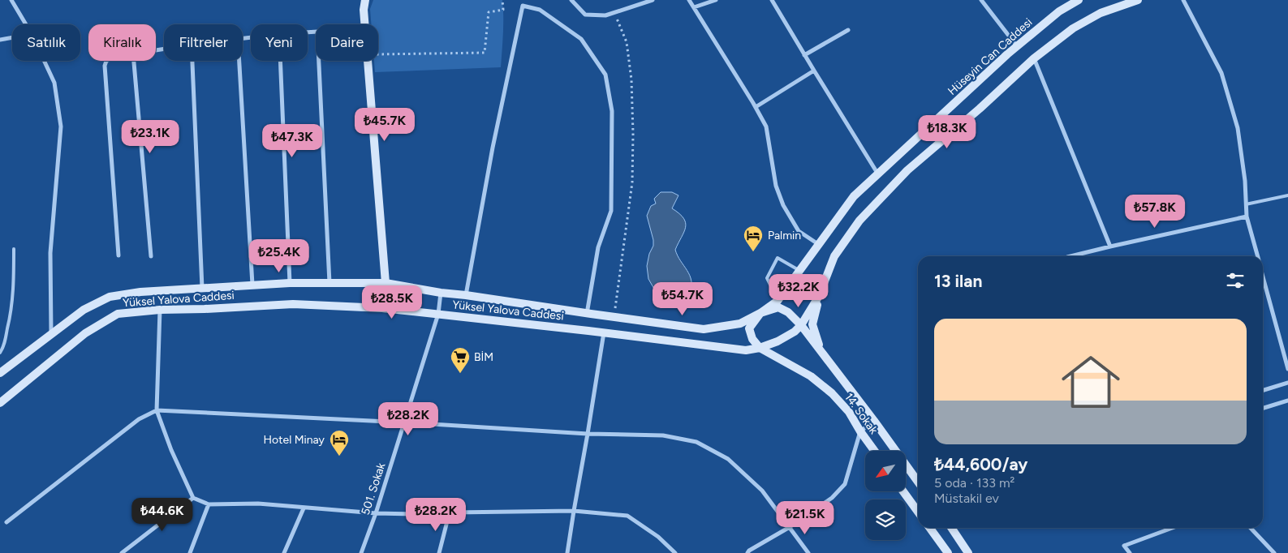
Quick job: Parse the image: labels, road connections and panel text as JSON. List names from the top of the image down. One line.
{"streets":{"main road":["Hüseyin Can Caddesi","Yüksel Yalova Caddesi","14. Sokak"],"street":["501. Sokak"]},"crossings":[["Hüseyin Can Caddesi","Yüksel Yalova Caddesi"],["Yüksel Yalova Caddesi","14. Sokak"],["Yüksel Yalova Caddesi","501. Sokak"]],"places":{"hotel":["Palmin","Hotel Minay"],"supermarket":["BİM"]},"north":"bottom left","page":{"chip":["Satılık","Kiralık","Filtreler","Yeni","Daire"],"price":["₺45.7K","₺18.3K","₺23.1K","₺47.3K","₺57.8K","₺25.4K","₺32.2K","₺54.7K","₺28.5K","₺28.2K","₺44.6K","₺28.2K","₺21.5K"],"heading":"13 ilan","list":[{"name":"₺44,600/ay","note":"5 oda · 133 m² · Müstakil ev"}]}}
